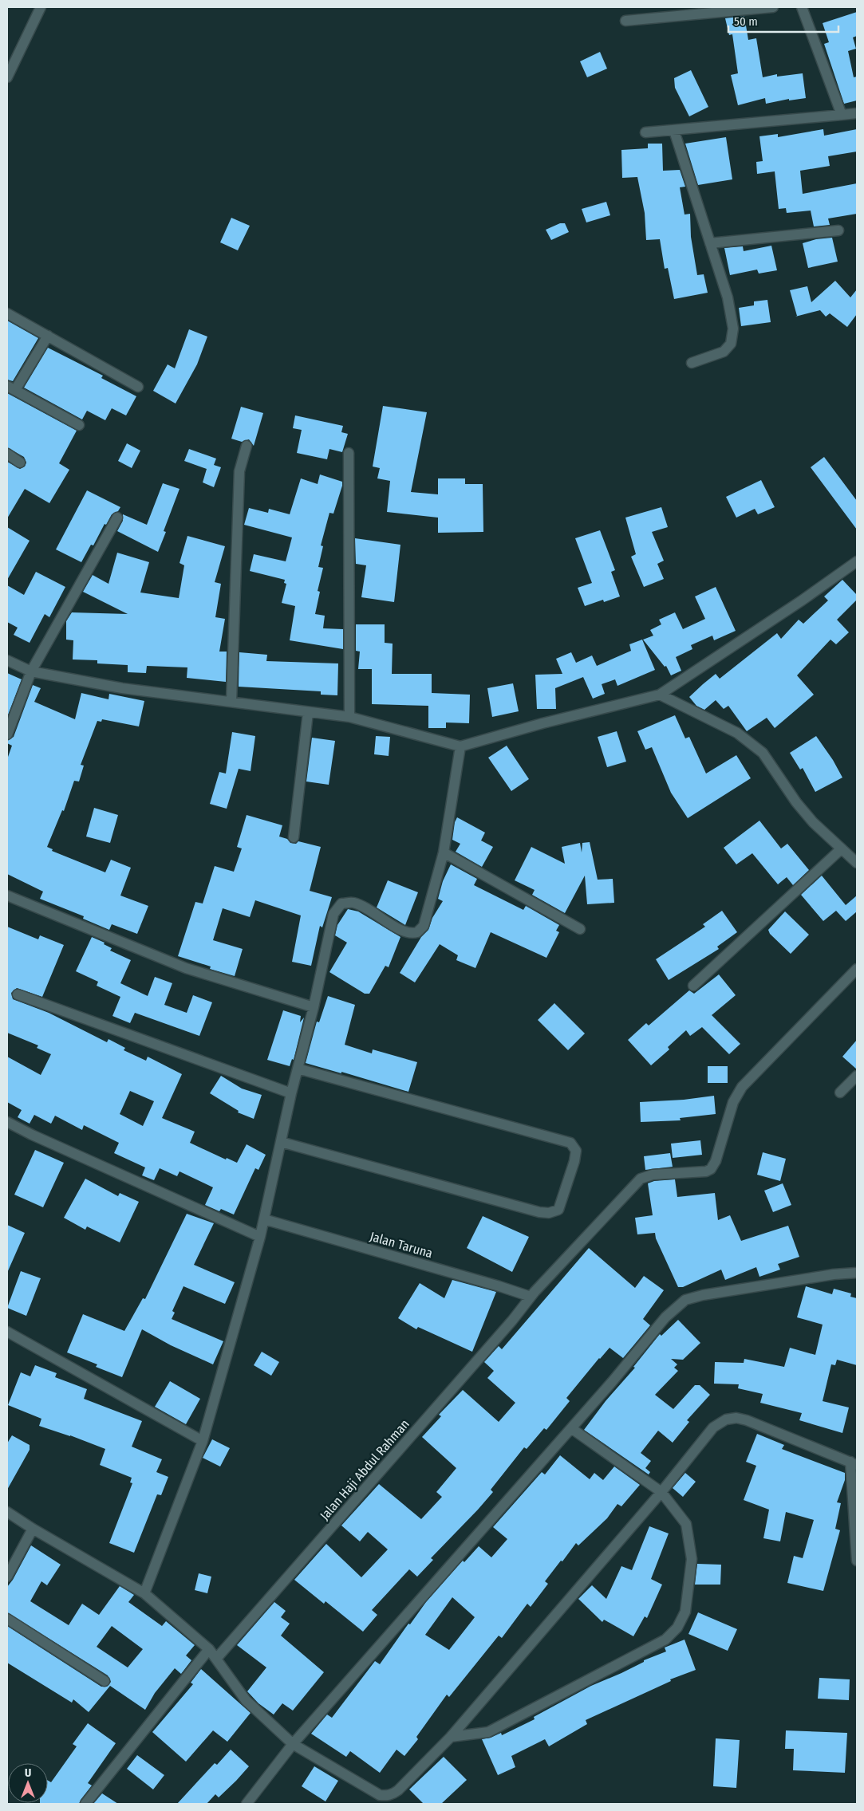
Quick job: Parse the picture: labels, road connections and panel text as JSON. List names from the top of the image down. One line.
{"streets":{"street":["Jalan Taruna","Jalan Haji Abdul Rahman"]},"crossings":[["Jalan Taruna","Jalan Haji Abdul Rahman"]],"scale_bar":"50 m","north":"top"}
